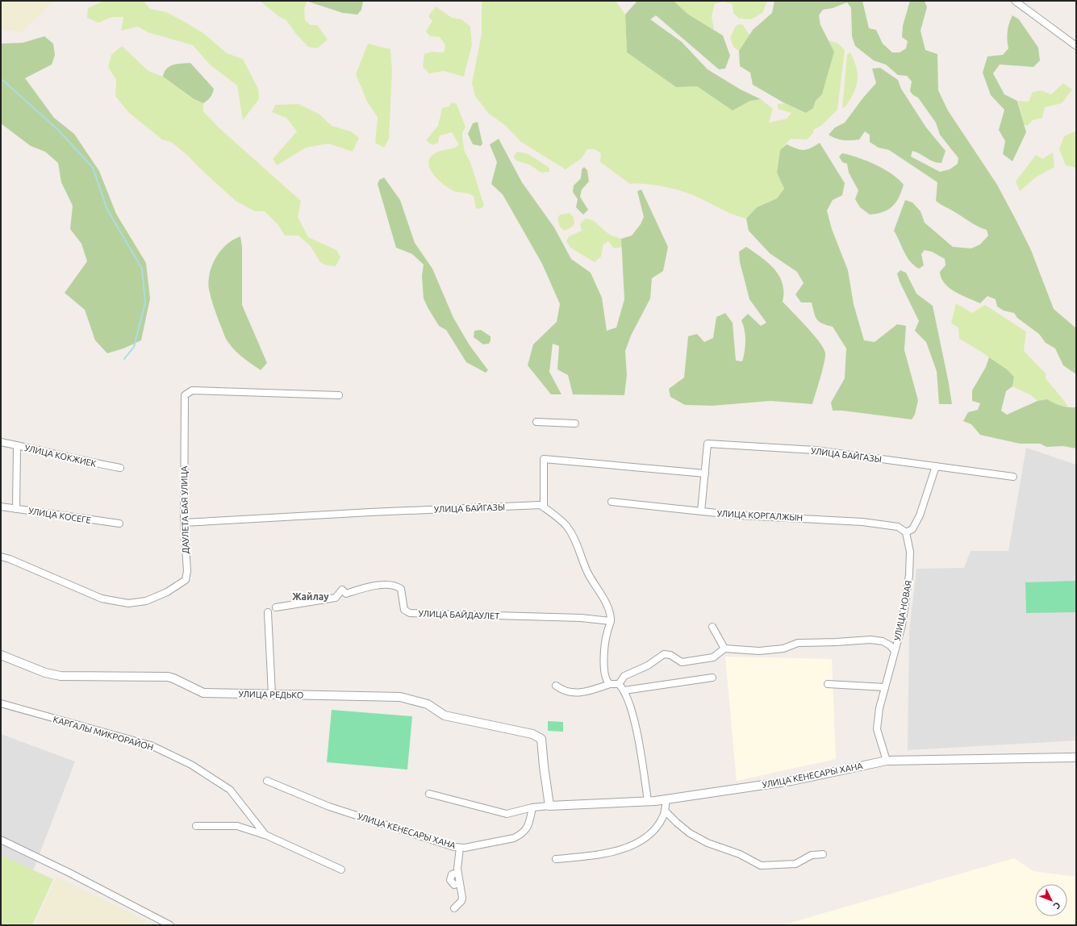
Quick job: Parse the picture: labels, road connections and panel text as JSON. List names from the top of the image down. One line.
{"streets":{"street":["УЛИЦА БАЙГАЗЫ","УЛИЦА КОКЖИЕК","ДАУЛЕТА БАЯ УЛИЦА","УЛИЦА КОСЕГЕ","УЛИЦА КОРГАЛЖЫН","УЛИЦА НОВАЯ","УЛИЦА БАЙДАУЛЕТ","УЛИЦА РЕДЬКО","КАРГАЛЫ МИКРОРАЙОН","УЛИЦА КЕНЕСАРЫ ХАНА"]},"crossings":[["УЛИЦА БАЙГАЗЫ","ДАУЛЕТА БАЯ УЛИЦА"],["УЛИЦА БАЙГАЗЫ","УЛИЦА КОРГАЛЖЫН"],["УЛИЦА КОРГАЛЖЫН","УЛИЦА НОВАЯ"],["УЛИЦА НОВАЯ","УЛИЦА КЕНЕСАРЫ ХАНА"],["УЛИЦА РЕДЬКО","УЛИЦА КЕНЕСАРЫ ХАНА"]],"districts":["Жайлау"],"north":"bottom right"}
